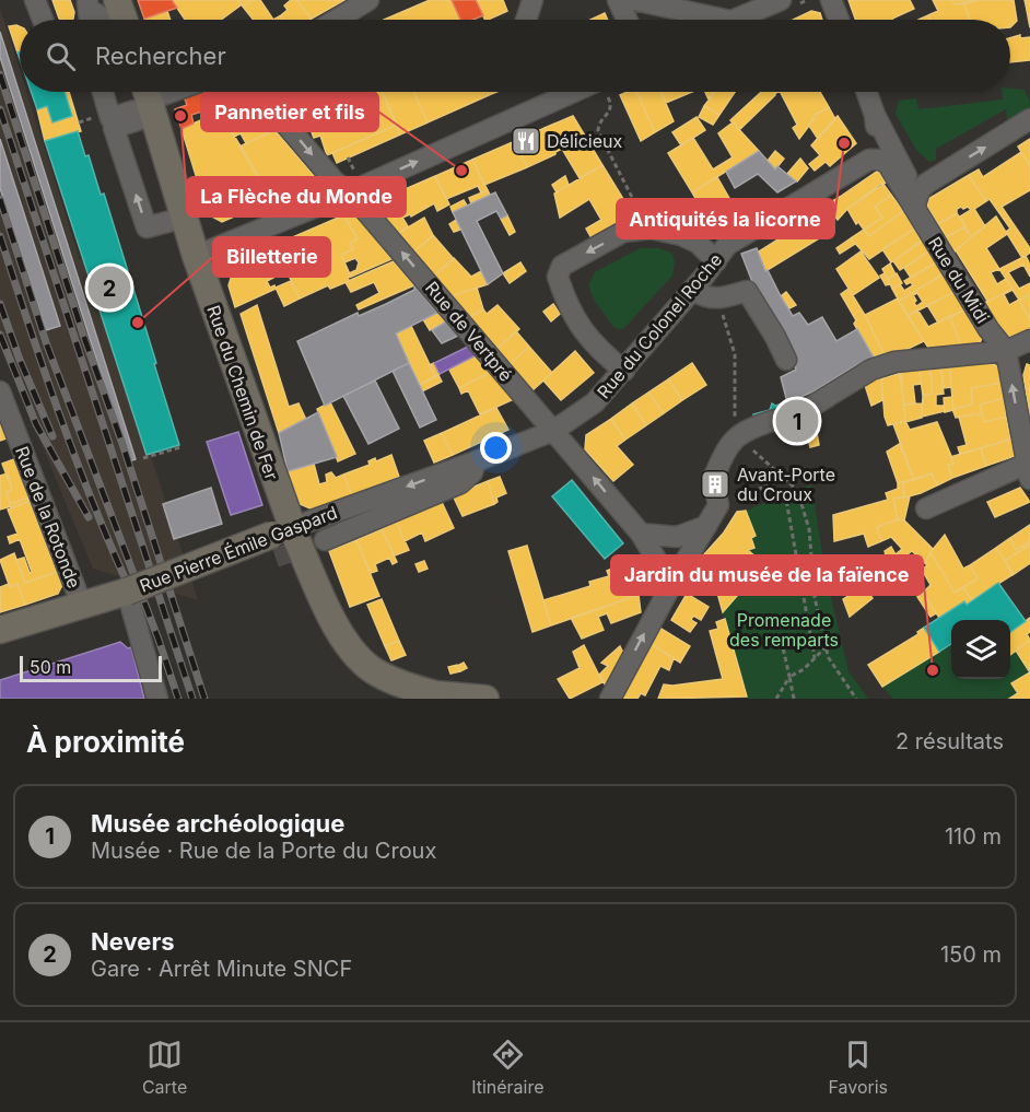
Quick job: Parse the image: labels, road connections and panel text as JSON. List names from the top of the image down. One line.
{"streets":{"main road":["Rue du Chemin de Fer","Rue Pierre Émile Gaspard"],"street":["Rue du Midi","Rue du Colonel Roche","Rue de Vertpré","Rue de la Rotonde"]},"crossings":[["Rue du Midi","Rue du Colonel Roche"],["Rue du Colonel Roche","Rue de Vertpré"],["Rue du Colonel Roche","Rue Pierre Émile Gaspard"],["Rue du Chemin de Fer","Rue Pierre Émile Gaspard"],["Rue de la Rotonde","Rue Pierre Émile Gaspard"]],"parks":["Promenade des remparts"],"places":{"other":["La Flèche du Monde","Antiquités la licorne","Pannetier et fils","Billetterie","Jardin du musée de la faïence"],"restaurant":["Délicieux"],"building":["Avant-Porte du Croux"]},"scale_bar":"50 m","page":{"search":"Rechercher","pins":["2","1"],"scale":"50 m","heading":["À proximité","2 résultats"],"list":[{"mark":"1","name":"Musée archéologique","note":"Musée · Rue de la Porte du Croux","value":"110 m"},{"mark":"2","name":"Nevers","note":"Gare · Arrêt Minute SNCF","value":"150 m"}],"nav":["Carte","Itinéraire","Favoris"]}}
